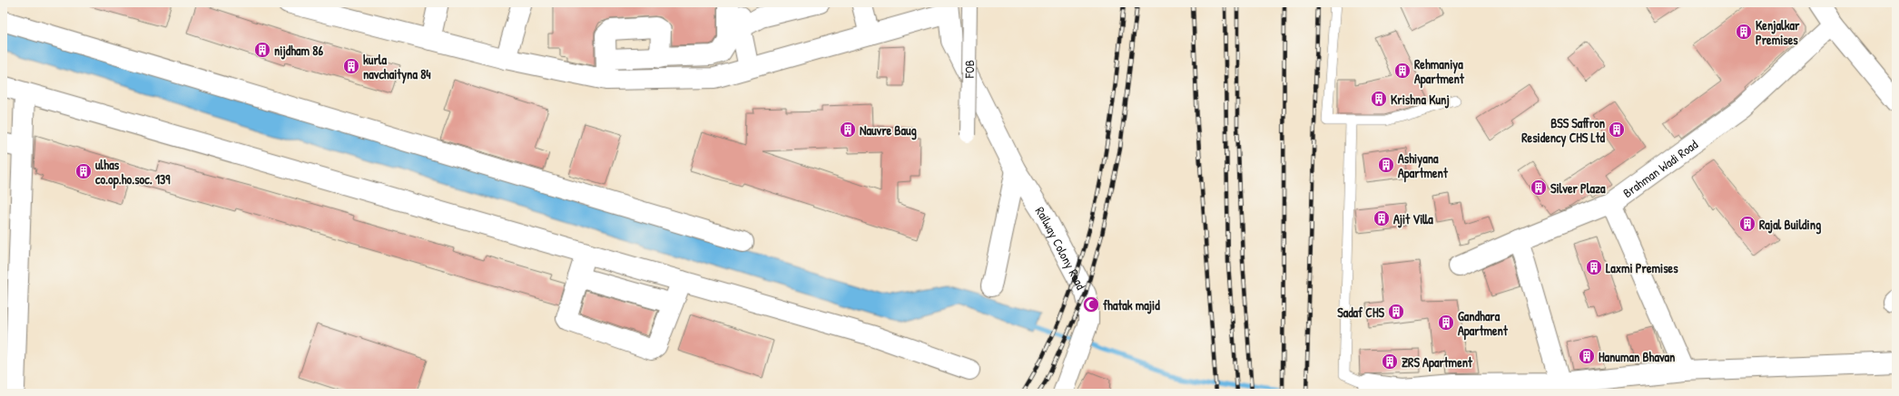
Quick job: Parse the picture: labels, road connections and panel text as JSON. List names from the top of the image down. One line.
{"streets":{"street":["FOB","Brahman Wadi Road","Railway Colony Road"]},"places":{"building":["Kenjalkar Premises","nijdham 86","kurla navchaityna 84","Rehmaniya Apartment","Krishna Kunj","Nauvre Baug","BSS Saffron Residency CHS Ltd","Ashiyana Apartment","ulhas co.op.ho.soc. 139","Silver Plaza","Ajit Villa","Rajal Building","Laxmi Premises","Sadaf CHS","Gandhara Apartment","Hanuman Bhavan","ZRS Apartment"],"mosque":["fhatak majid"]}}
